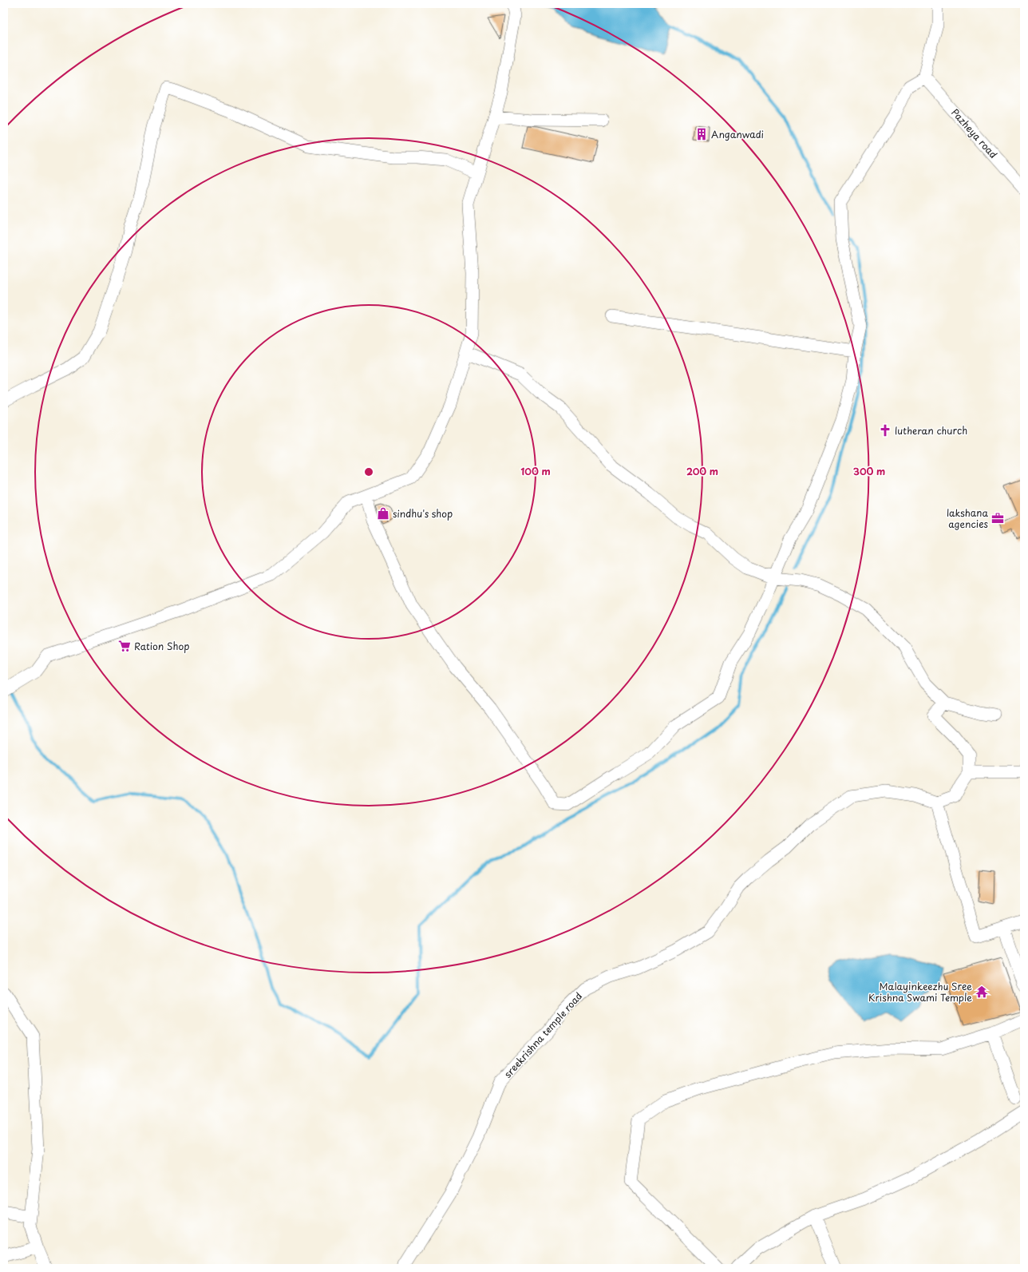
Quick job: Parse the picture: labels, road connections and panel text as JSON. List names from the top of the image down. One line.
{"streets":{"street":["Pazheya road","sreekrishna temple road"]},"places":{"building":["Anganwadi"],"church":["lutheran church"],"shop":["sindhu's shop"],"office":["lakshana agencies"],"supermarket":["Ration Shop"],"temple":["Malayinkeezhu Sree Krishna Swami Temple"]},"rings":["100 m","200 m","300 m"]}
